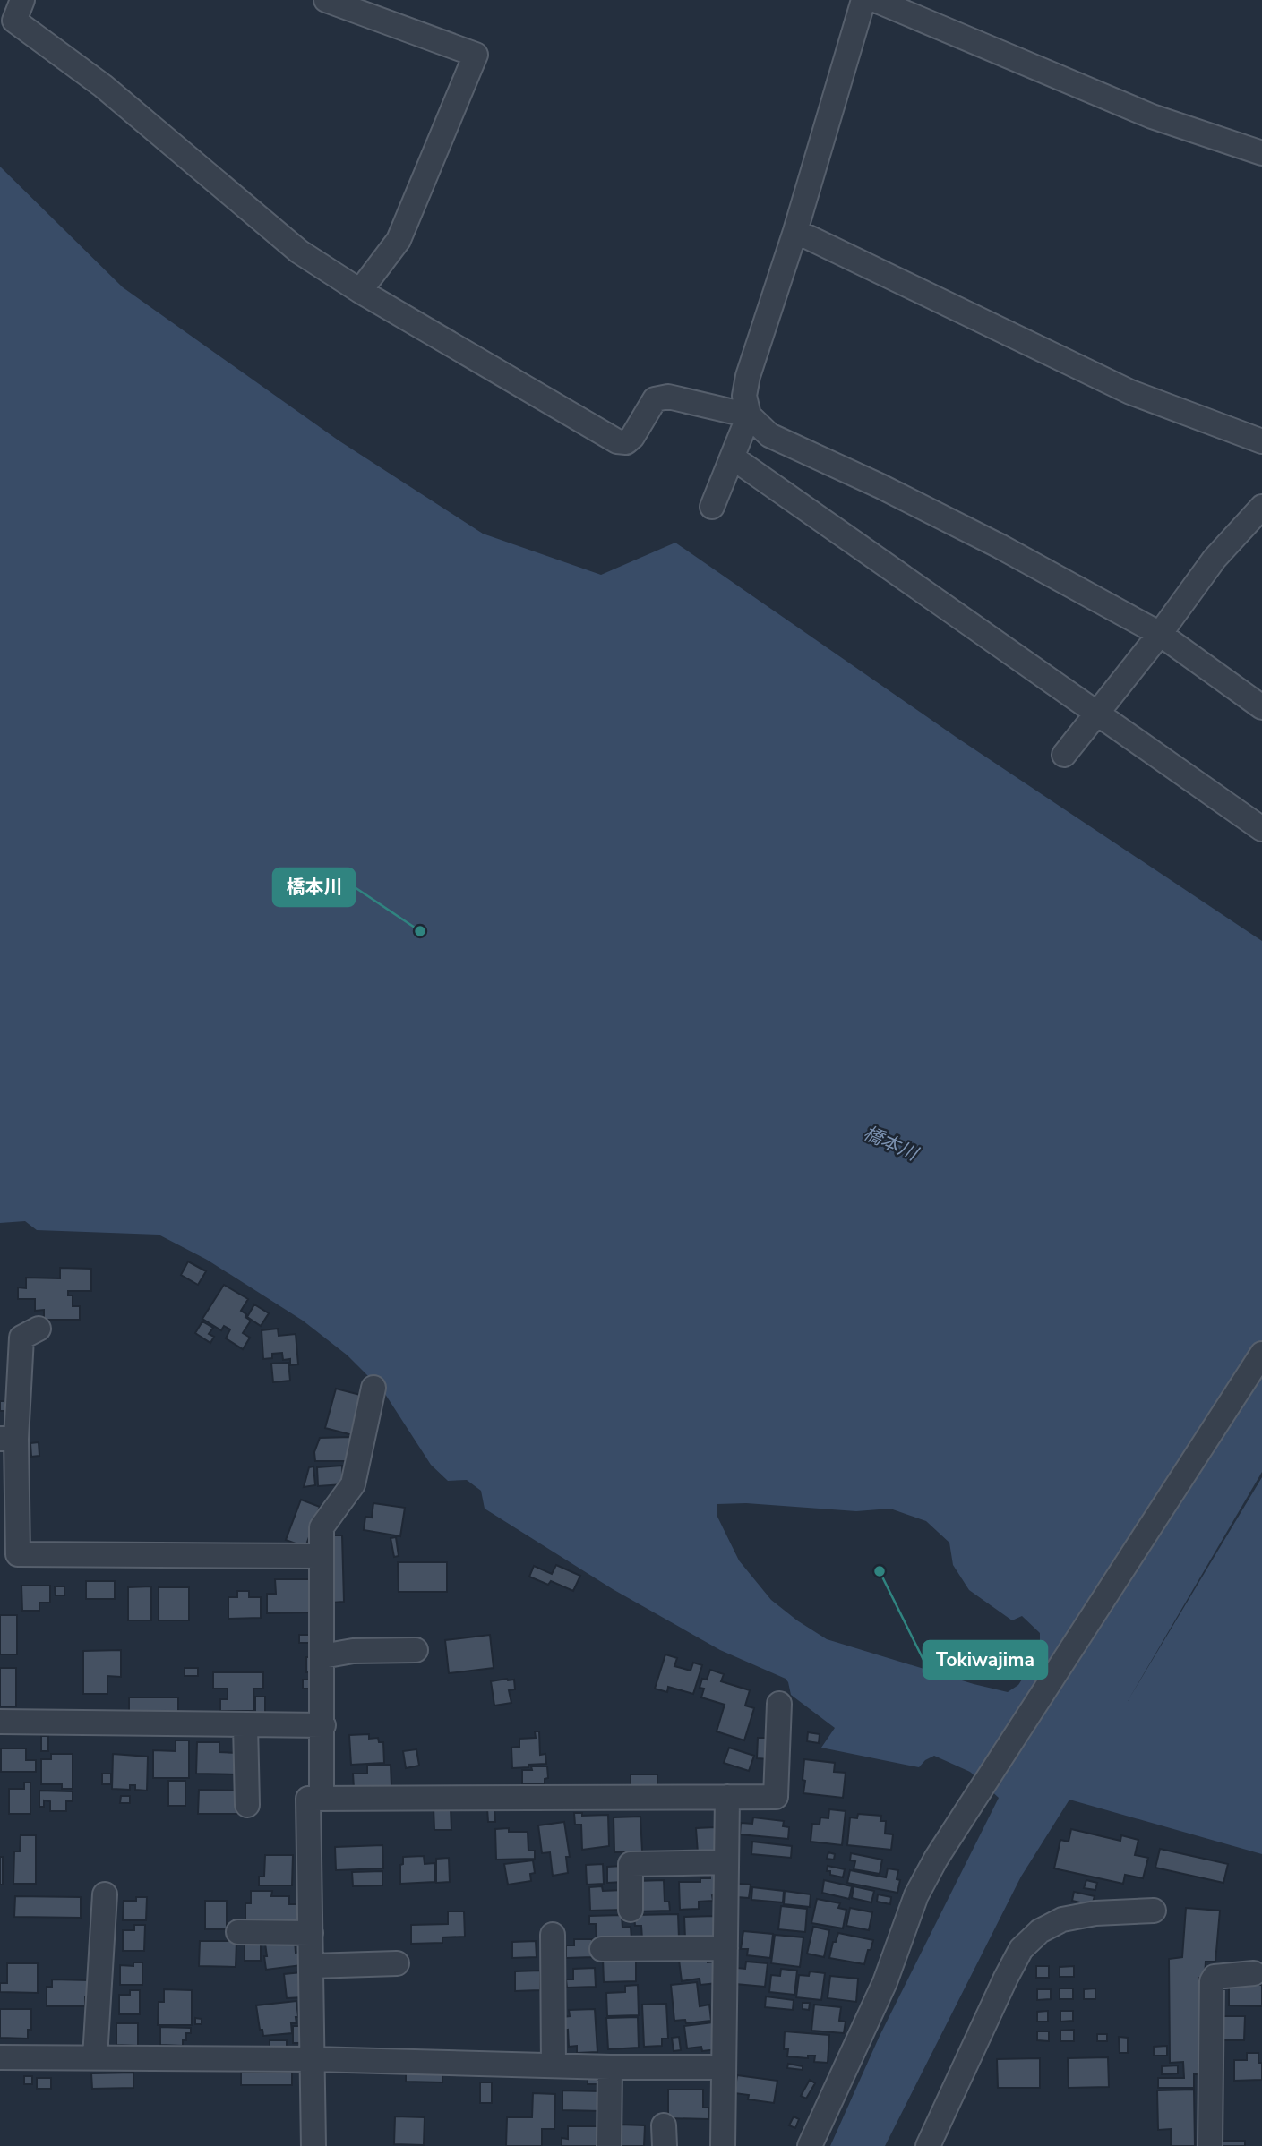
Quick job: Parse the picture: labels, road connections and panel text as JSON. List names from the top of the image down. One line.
{"water":["橋本川"],"places":["橋本川","Tokiwajima"]}
